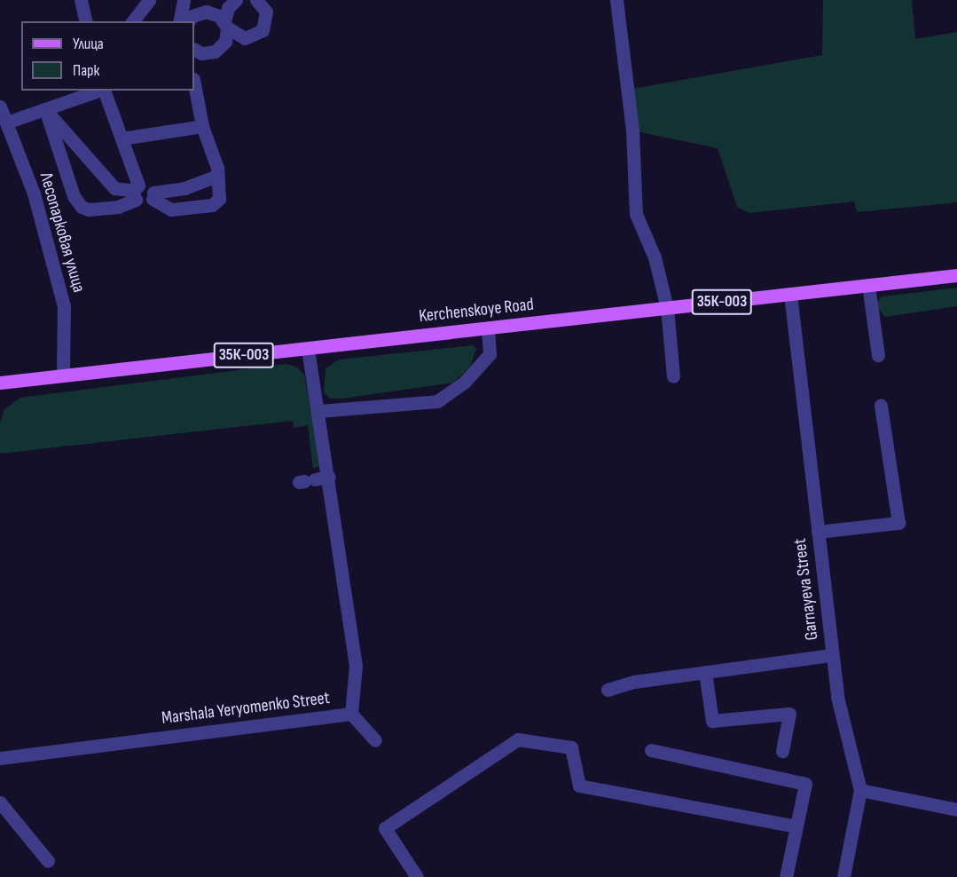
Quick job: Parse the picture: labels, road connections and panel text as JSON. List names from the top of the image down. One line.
{"streets":{"main road":["35К-003","Kerchenskoye Road"],"street":["Лесопарковая улица","Garnayeva Street","Marshala Yeryomenko Street"]},"crossings":[["Лесопарковая улица","Kerchenskoye Road"],["Kerchenskoye Road","Garnayeva Street"],["Kerchenskoye Road","Marshala Yeryomenko Street"]],"legend":["Улица","Парк"]}
